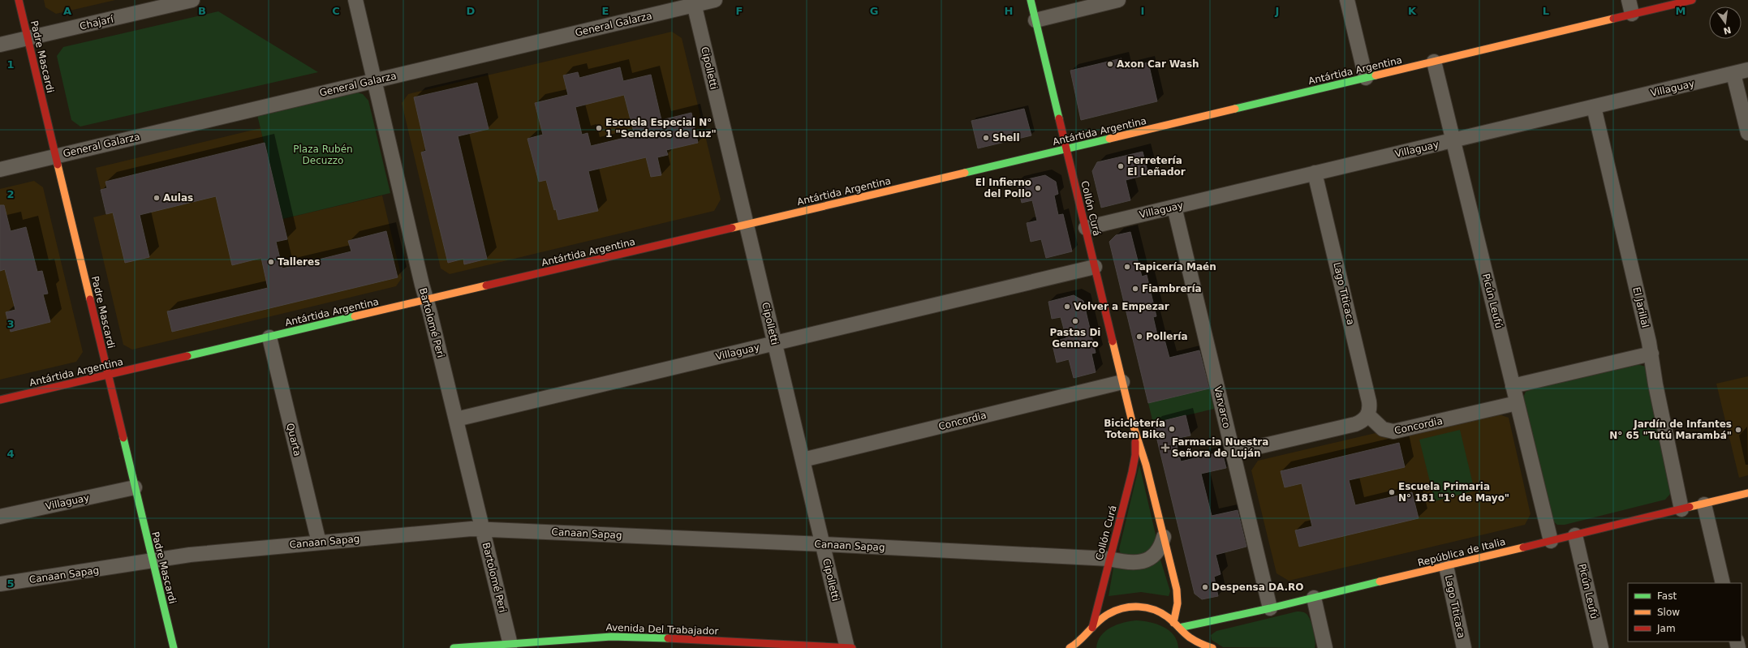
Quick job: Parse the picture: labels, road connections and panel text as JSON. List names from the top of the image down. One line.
{"streets":{"main road":["Padre Mascardi","Antártida Argentina","Collón Curá","República de Italia","Avenida Del Trabajador"],"street":["Chajarí","General Galarza","Cipolletti","Villaguay","Lago Titicaca","Picún Leufú","El Jarillal","Bartolomé Peri","Varvarco","Concordia","Quarta","Canaan Sapag"]},"crossings":[["Chajarí","Padre Mascardi"],["General Galarza","Padre Mascardi"],["General Galarza","Cipolletti"],["General Galarza","Bartolomé Peri"],["Padre Mascardi","Antártida Argentina"],["Padre Mascardi","Villaguay"],["Padre Mascardi","Canaan Sapag"],["Cipolletti","Antártida Argentina"],["Cipolletti","Villaguay"],["Cipolletti","Concordia"],["Cipolletti","Canaan Sapag"],["Cipolletti","Avenida Del Trabajador"],["Antártida Argentina","Collón Curá"],["Antártida Argentina","Picún Leufú"],["Antártida Argentina","Bartolomé Peri"],["Antártida Argentina","Quarta"],["Villaguay","Collón Curá"],["Villaguay","Lago Titicaca"],["Villaguay","Picún Leufú"],["Villaguay","El Jarillal"],["Villaguay","Bartolomé Peri"],["Villaguay","Varvarco"],["Collón Curá","Concordia"],["Collón Curá","Canaan Sapag"],["Collón Curá","República de Italia"],["Lago Titicaca","Concordia"],["Lago Titicaca","República de Italia"],["Picún Leufú","Concordia"],["Picún Leufú","República de Italia"],["El Jarillal","República de Italia"],["Bartolomé Peri","Canaan Sapag"],["Bartolomé Peri","Avenida Del Trabajador"],["Varvarco","República de Italia"],["Quarta","Canaan Sapag"]],"parks":["Plaza Rubén Decuzzo"],"places":{"other":["Axon Car Wash","Escuela Especial N° 1 \"Senderos de Luz\"","Shell","Ferretería El Leñador","El Infierno del Pollo","Aulas","Talleres","Tapicería Maén","Fiambrería","Volver a Empezar","Pastas Di Gennaro","Pollería","Bicicletería Totem Bike","Jardín de Infantes N° 65 \"Tutú Marambá\"","Escuela Primaria N° 181 \"1° de Mayo\"","Despensa DA.RO"],"health":["Farmacia Nuestra Señora de Luján"]},"legend":["Fast","Slow","Jam"],"north":"bottom","grid":{"columns":["A","B","C","D","E","F","G","H","I","J","K","L","M"],"rows":["1","2","3","4","5"]}}
